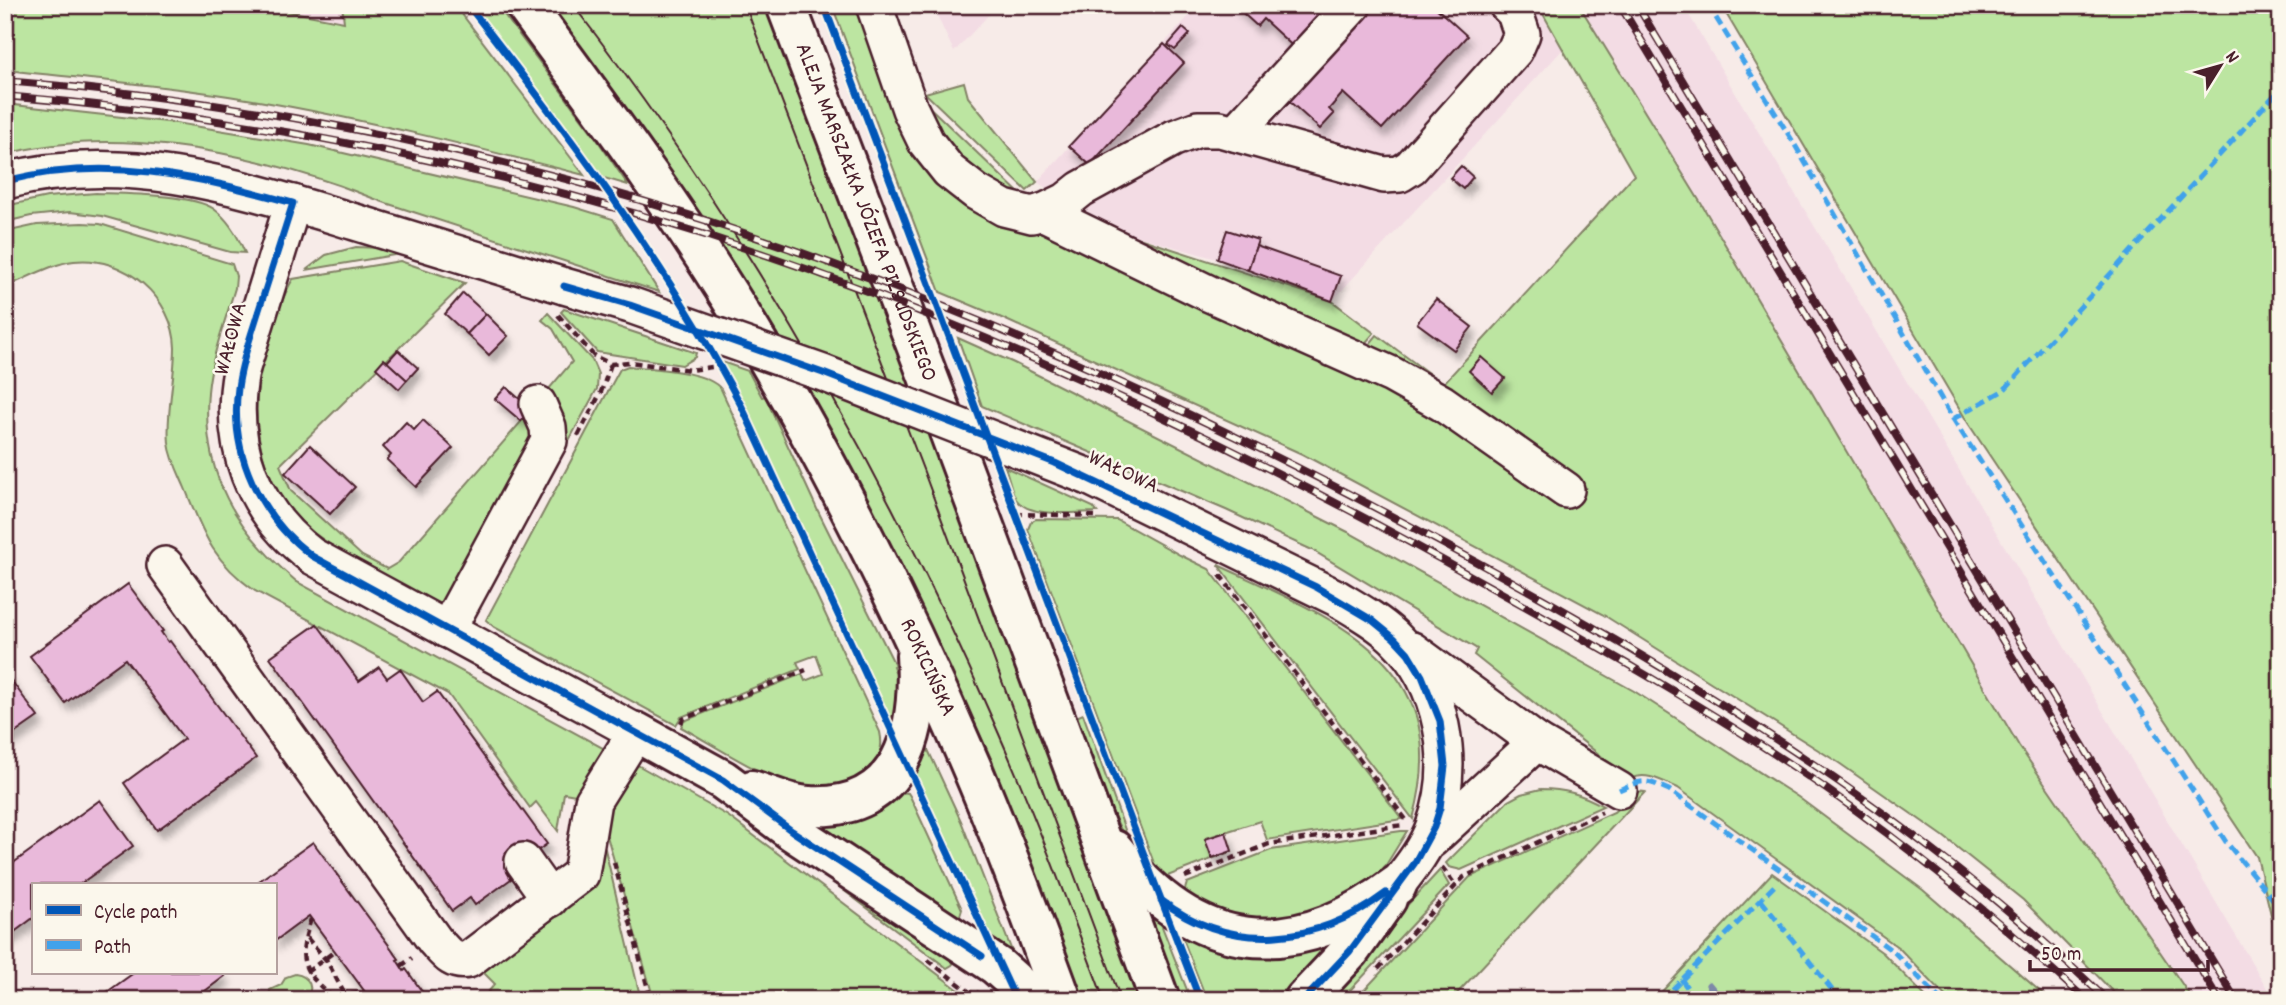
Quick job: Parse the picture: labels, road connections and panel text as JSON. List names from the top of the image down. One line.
{"streets":{"main road":["ALEJA MARSZAŁKA JÓZEFA PIŁSUDSKIEGO","ROKICIŃSKA"],"street":["WAŁOWA"]},"legend":["Cycle path","Path"],"scale_bar":"50 m","north":"top right"}
